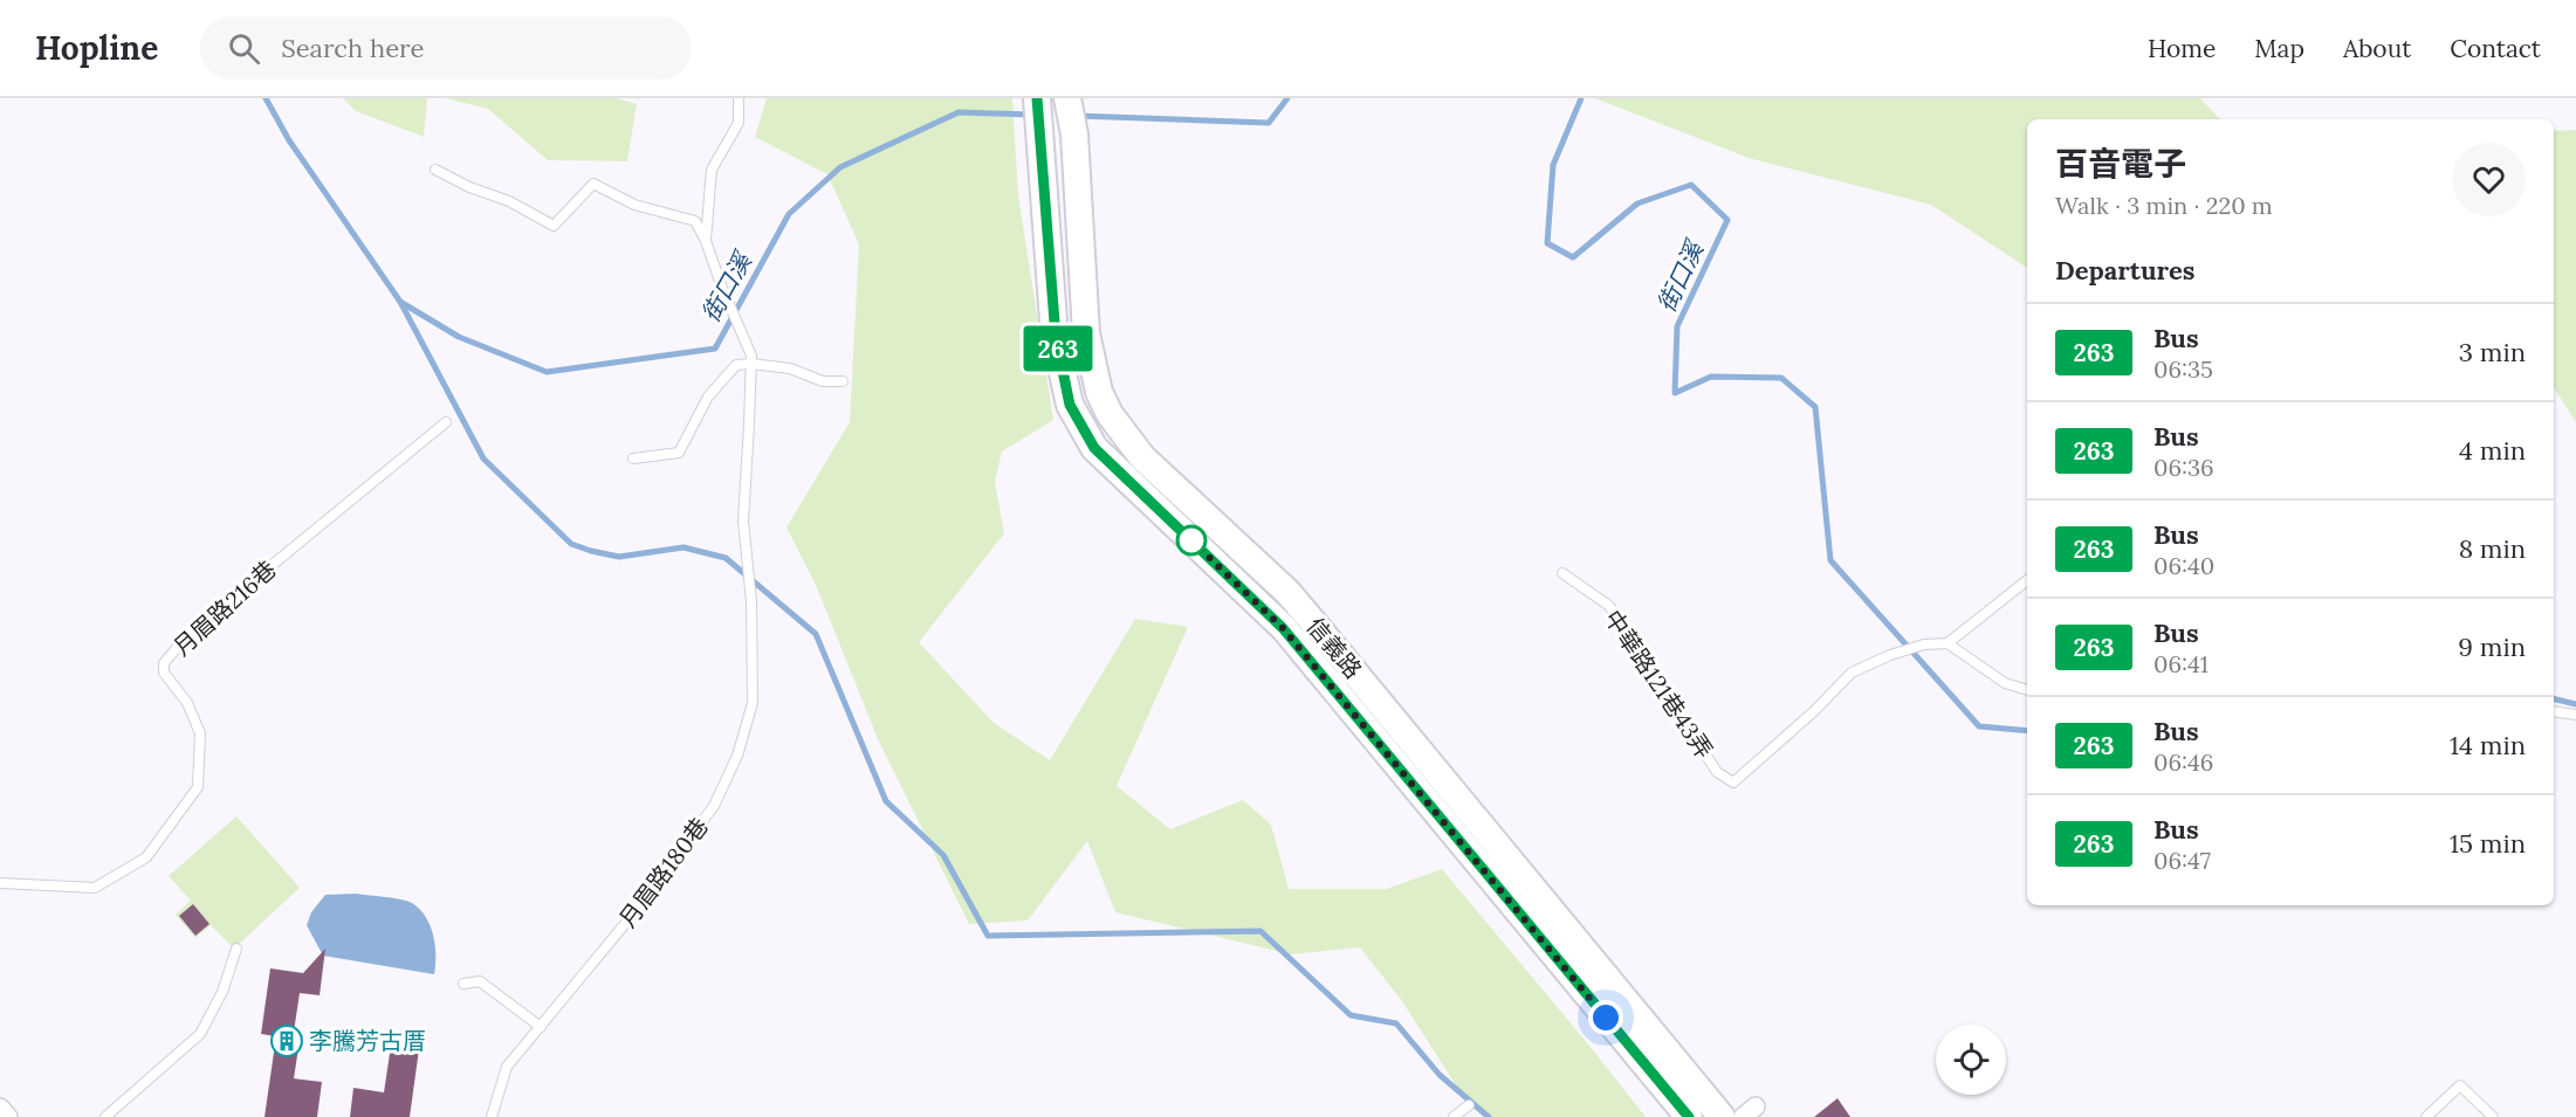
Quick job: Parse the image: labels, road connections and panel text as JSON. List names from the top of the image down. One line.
{"streets":{"main road":["信義路"],"lane":["月眉路216巷","中華路121巷43弄","月眉路180巷"]},"water":["街口溪"],"places":{"building":["李騰芳古厝"]},"lines":["bus line 263"],"page":{"header":"Hopline","search":"Search here","nav":["Home","Map","About","Contact"],"on_map":"263","heading":[["百音電子","Walk · 3 min · 220 m"],"Departures"],"list":[{"mark":"263","name":"Bus","note":"06:35","value":"3 min"},{"mark":"263","name":"Bus","note":"06:36","value":"4 min"},{"mark":"263","name":"Bus","note":"06:40","value":"8 min"},{"mark":"263","name":"Bus","note":"06:41","value":"9 min"},{"mark":"263","name":"Bus","note":"06:46","value":"14 min"},{"mark":"263","name":"Bus","note":"06:47","value":"15 min"}]}}
